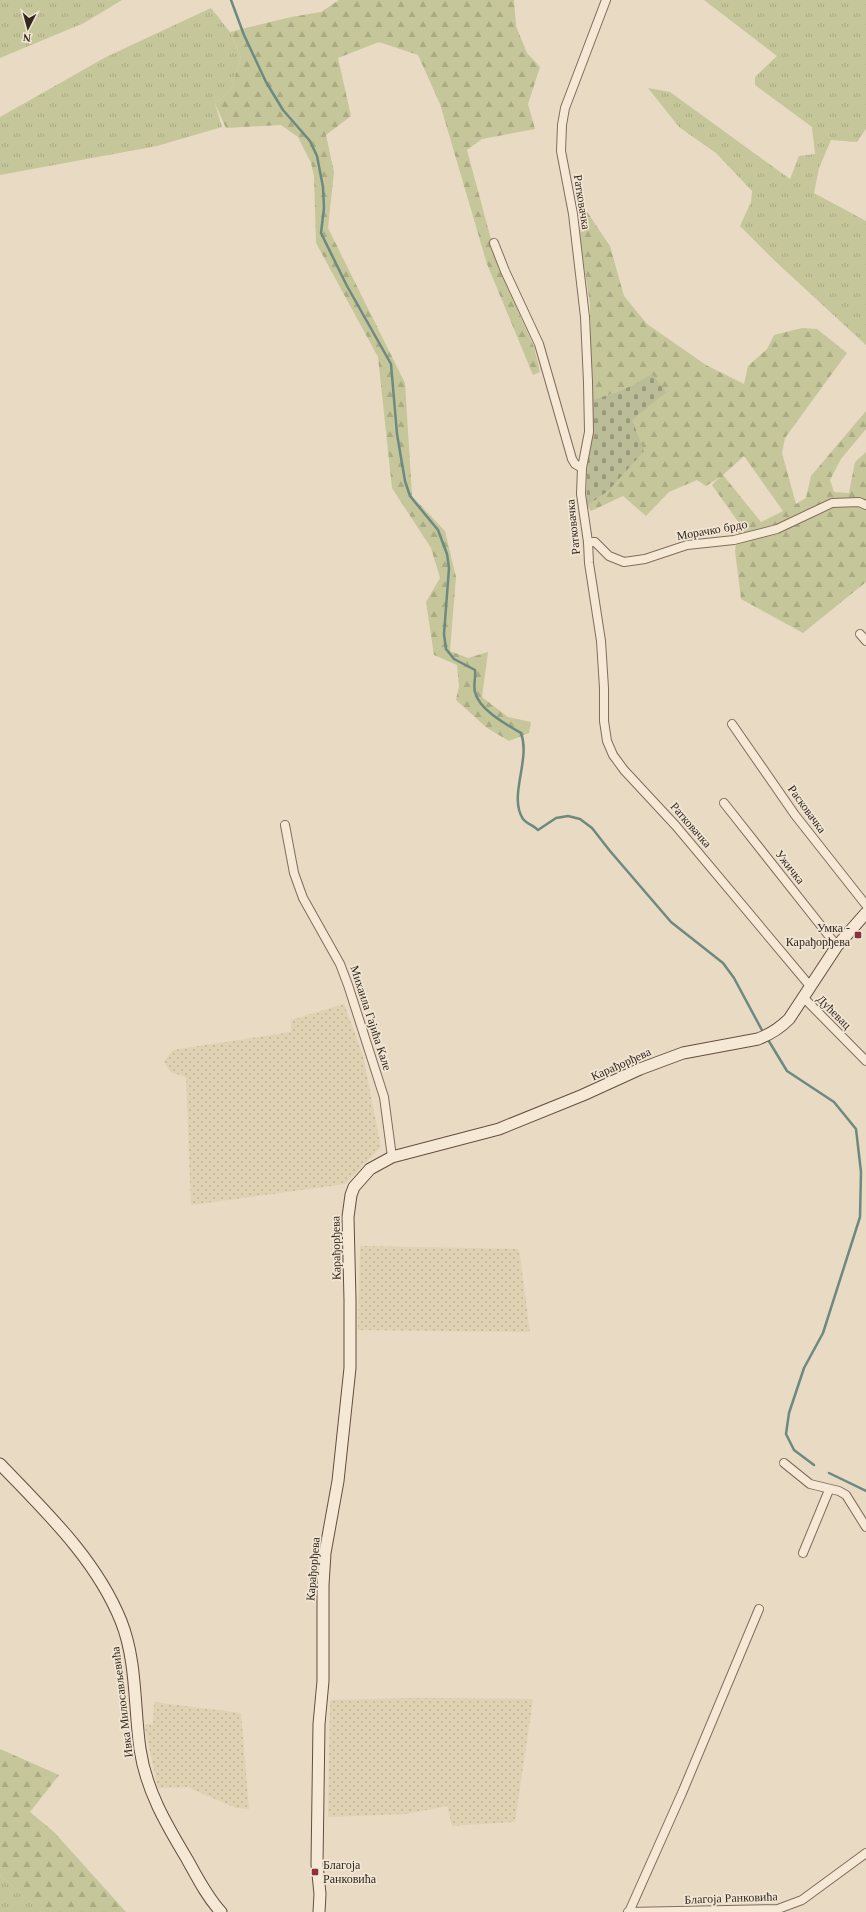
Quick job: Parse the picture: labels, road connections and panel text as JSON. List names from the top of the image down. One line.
{"streets":{"street":["Ратковачка","Морачко брдо","Расковачка","Ужичка","Дућевац","Михаила Гајића Кале","Карађорђева","Ивка Милосављевића","Благоја Ранковића"]},"crossings":[["Ратковачка","Морачко брдо"],["Ратковачка","Карађорђева"],["Ужичка","Карађорђева"],["Дућевац","Карађорђева"],["Михаила Гајића Кале","Карађорђева"]],"places":{"transit":["Умка - Карађорђева","Благоја Ранковића"]},"north":"bottom"}
